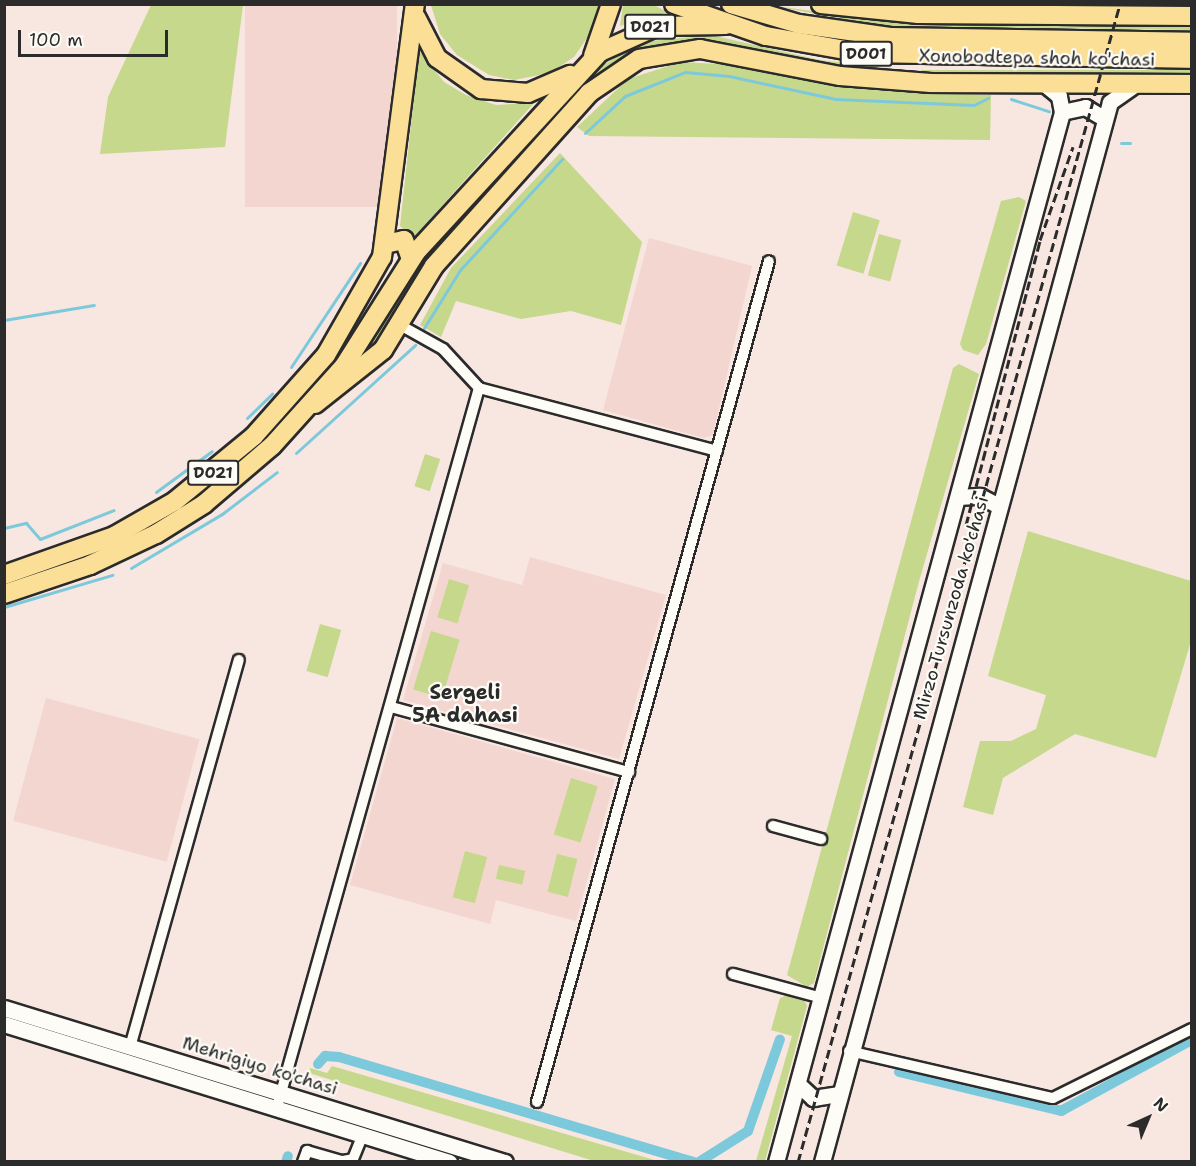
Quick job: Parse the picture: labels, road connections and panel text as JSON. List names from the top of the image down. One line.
{"streets":{"highway":["D021","D001","Xonobodtepa shoh ko'chasi"],"main road":["Mirzo Tursunzoda ko'chasi","Mehrigiyo ko'chasi"]},"crossings":[["D021","Xonobodtepa shoh ko'chasi"]],"districts":["Sergeli 5A dahasi"],"scale_bar":"100 m","north":"top right"}
